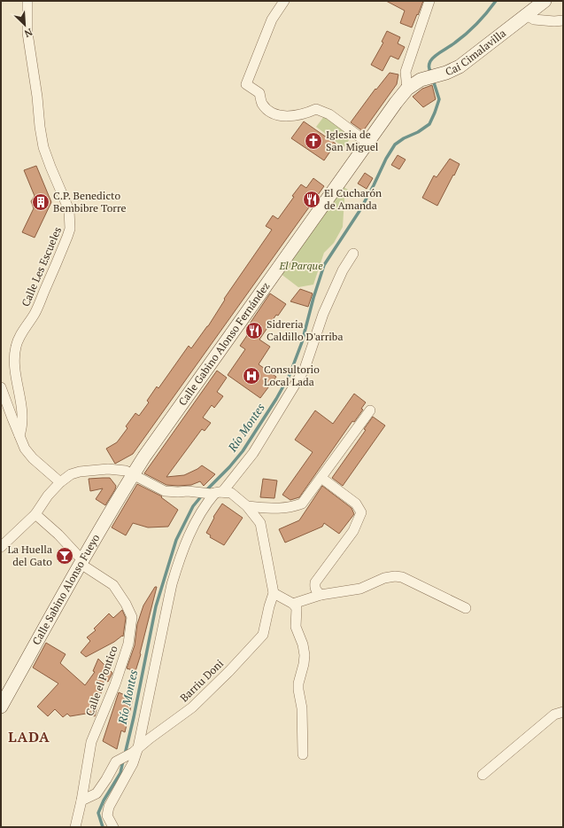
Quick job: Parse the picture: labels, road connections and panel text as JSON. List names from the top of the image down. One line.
{"streets":{"street":["Cai Cimalavilla","Calle Les Escueles","Calle Gabino Alonso Fernández","Calle Sabino Alonso Fueyo","Calle el Pontico","Barriu Doni"]},"crossings":[["Cai Cimalavilla","Calle Gabino Alonso Fernández"],["Calle Gabino Alonso Fernández","Calle Sabino Alonso Fueyo"],["Calle Gabino Alonso Fernández","Barriu Doni"],["Calle Sabino Alonso Fueyo","Calle el Pontico"],["Calle Sabino Alonso Fueyo","Barriu Doni"],["Calle el Pontico","Barriu Doni"]],"districts":["LADA"],"water":["Río Montes"],"parks":["El Parque"],"places":{"church":["Iglesia de San Miguel"],"restaurant":["El Cucharón de Amanda","Sidreria Caldillo D'arriba"],"building":["C.P. Benedicto Bembibre Torre"],"hospital":["Consultorio Local Lada"],"bar":["La Huella del Gato"]},"north":"bottom right"}
